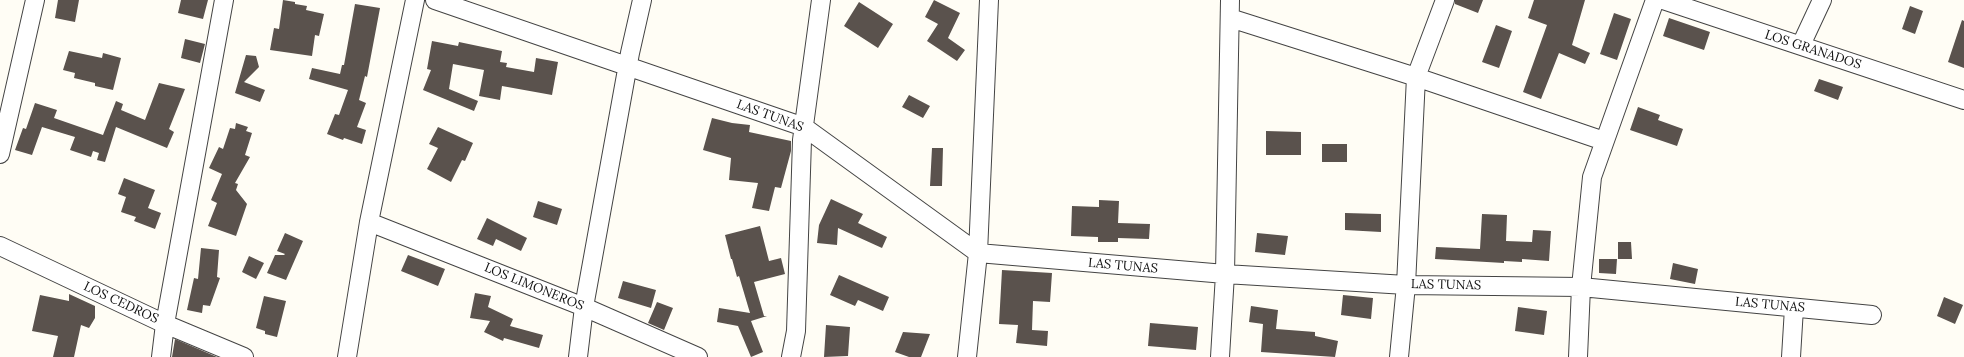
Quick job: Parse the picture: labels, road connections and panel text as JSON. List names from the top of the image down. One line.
{"streets":{"street":["LOS GRANADOS","LAS TUNAS","LOS LIMONEROS","LOS CEDROS"]}}
